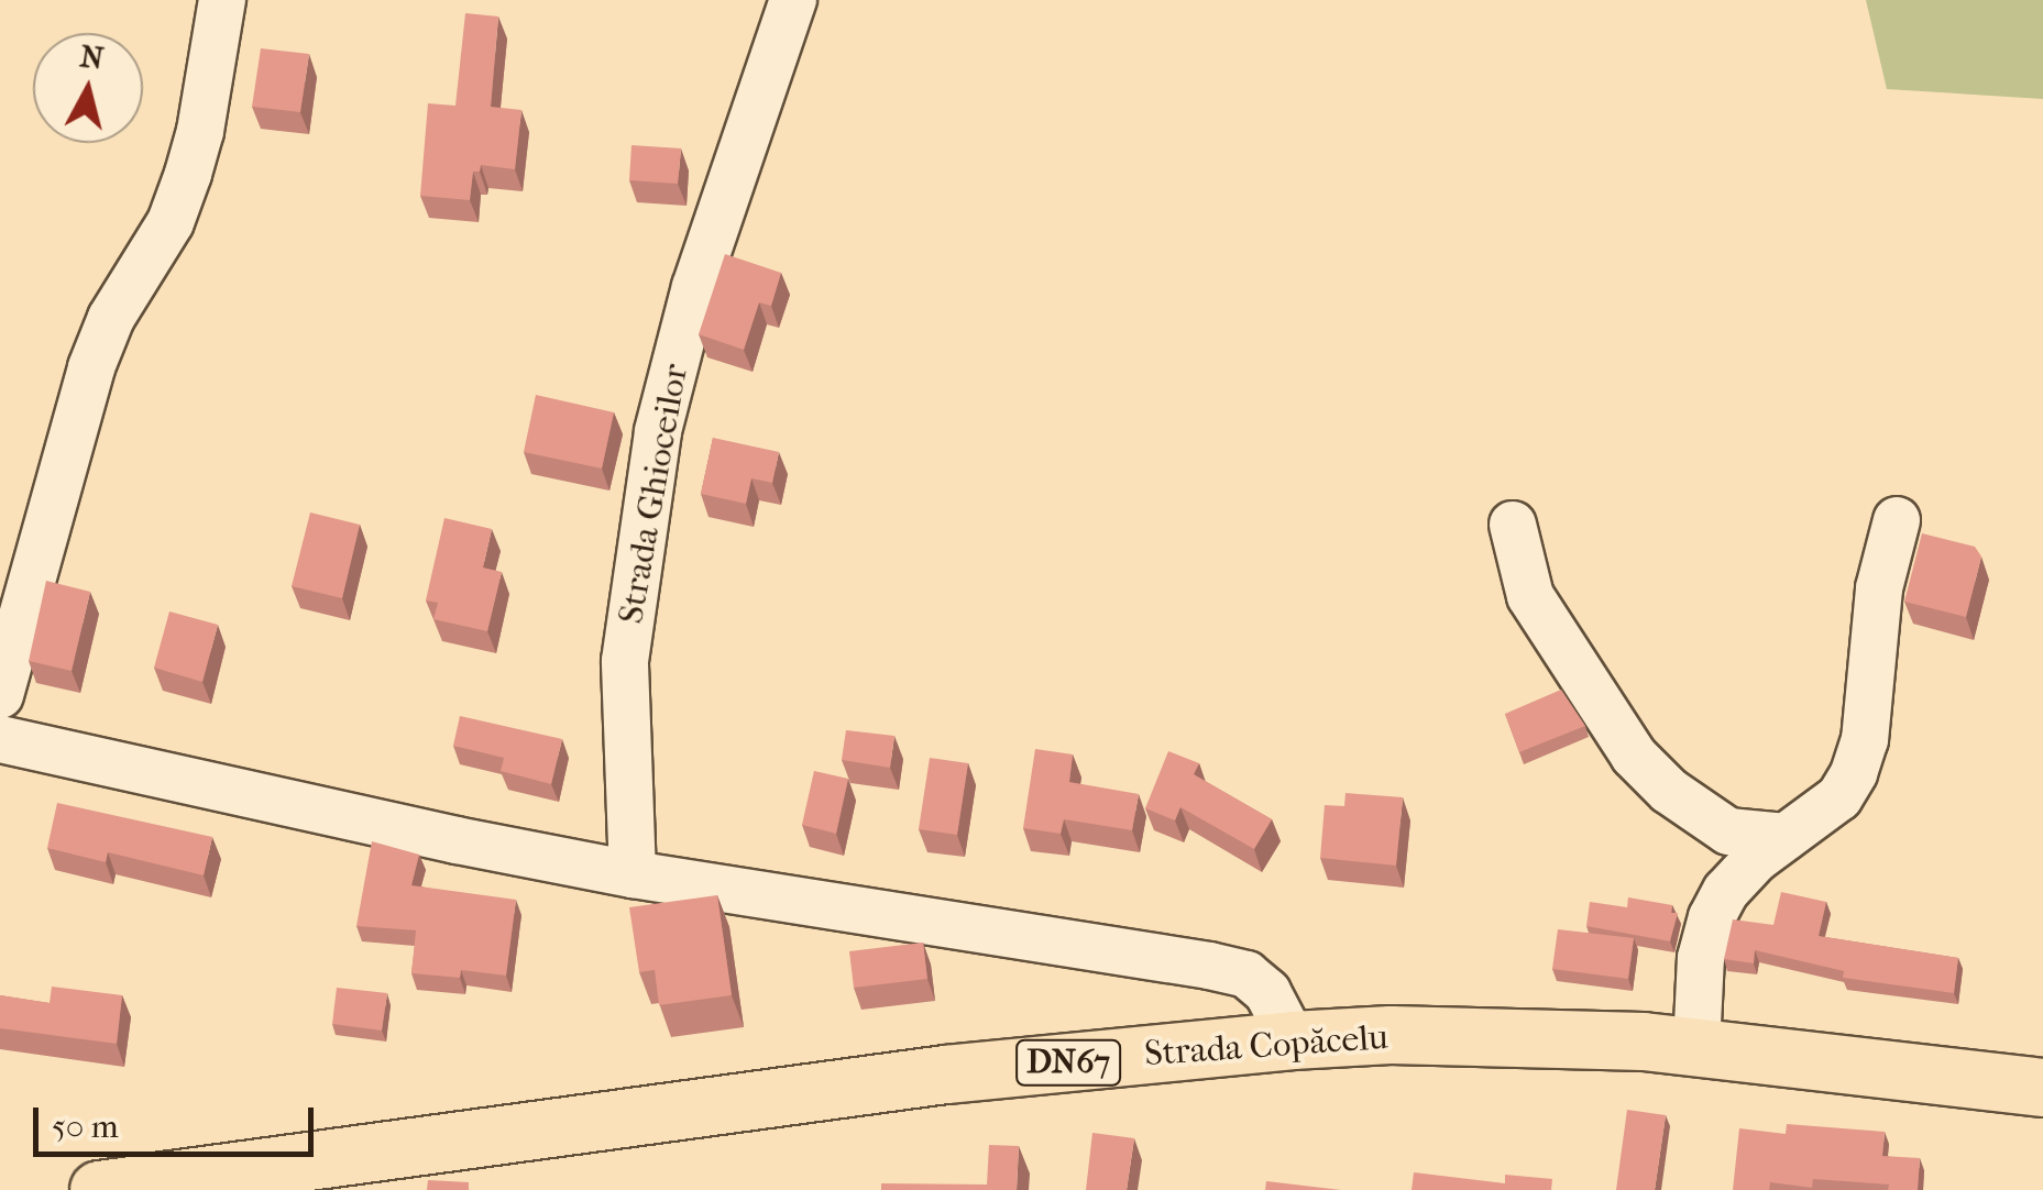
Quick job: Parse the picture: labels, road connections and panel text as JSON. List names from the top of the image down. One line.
{"streets":{"main road":["Strada Copăcelu","DN67"],"street":["Strada Ghioceilor"]},"scale_bar":"50 m","north":"top"}
